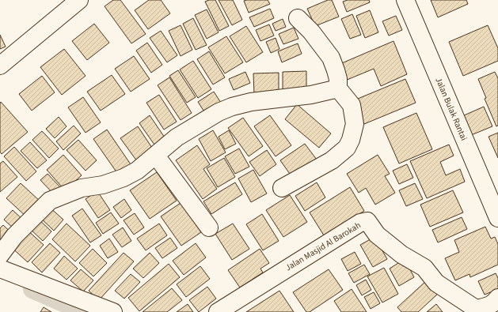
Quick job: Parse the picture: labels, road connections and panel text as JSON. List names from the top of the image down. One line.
{"streets":{"street":["Jalan Bulak Rantai","Jalan Masjid Al Barokah"]}}
